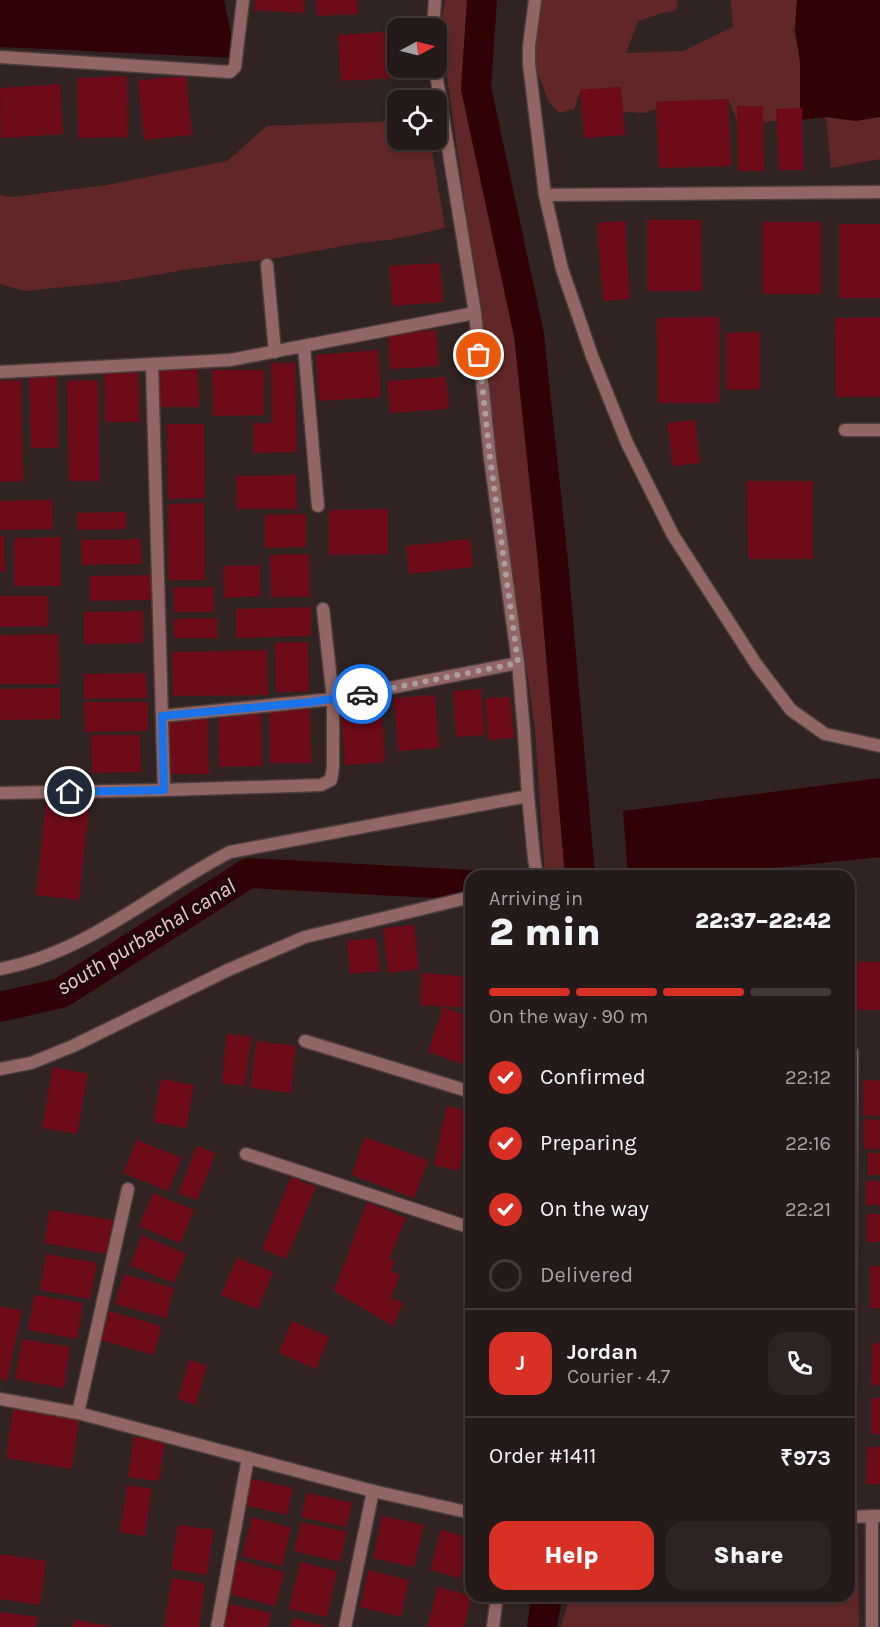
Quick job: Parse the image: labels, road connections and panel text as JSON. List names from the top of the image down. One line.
{"water":["south purbachal canal"],"north":"right","page":{"heading":["2 min","Arriving in","22:37–22:42"],"panel":["Jordan","Courier · 4.7","Order #1411","₹973"],"bar":"On the way · 90 m","list":[["Confirmed","22:12"],["Preparing","22:16"],["On the way","22:21"],"Delivered"],"round":"J","buttons":["Help","Share"]}}
